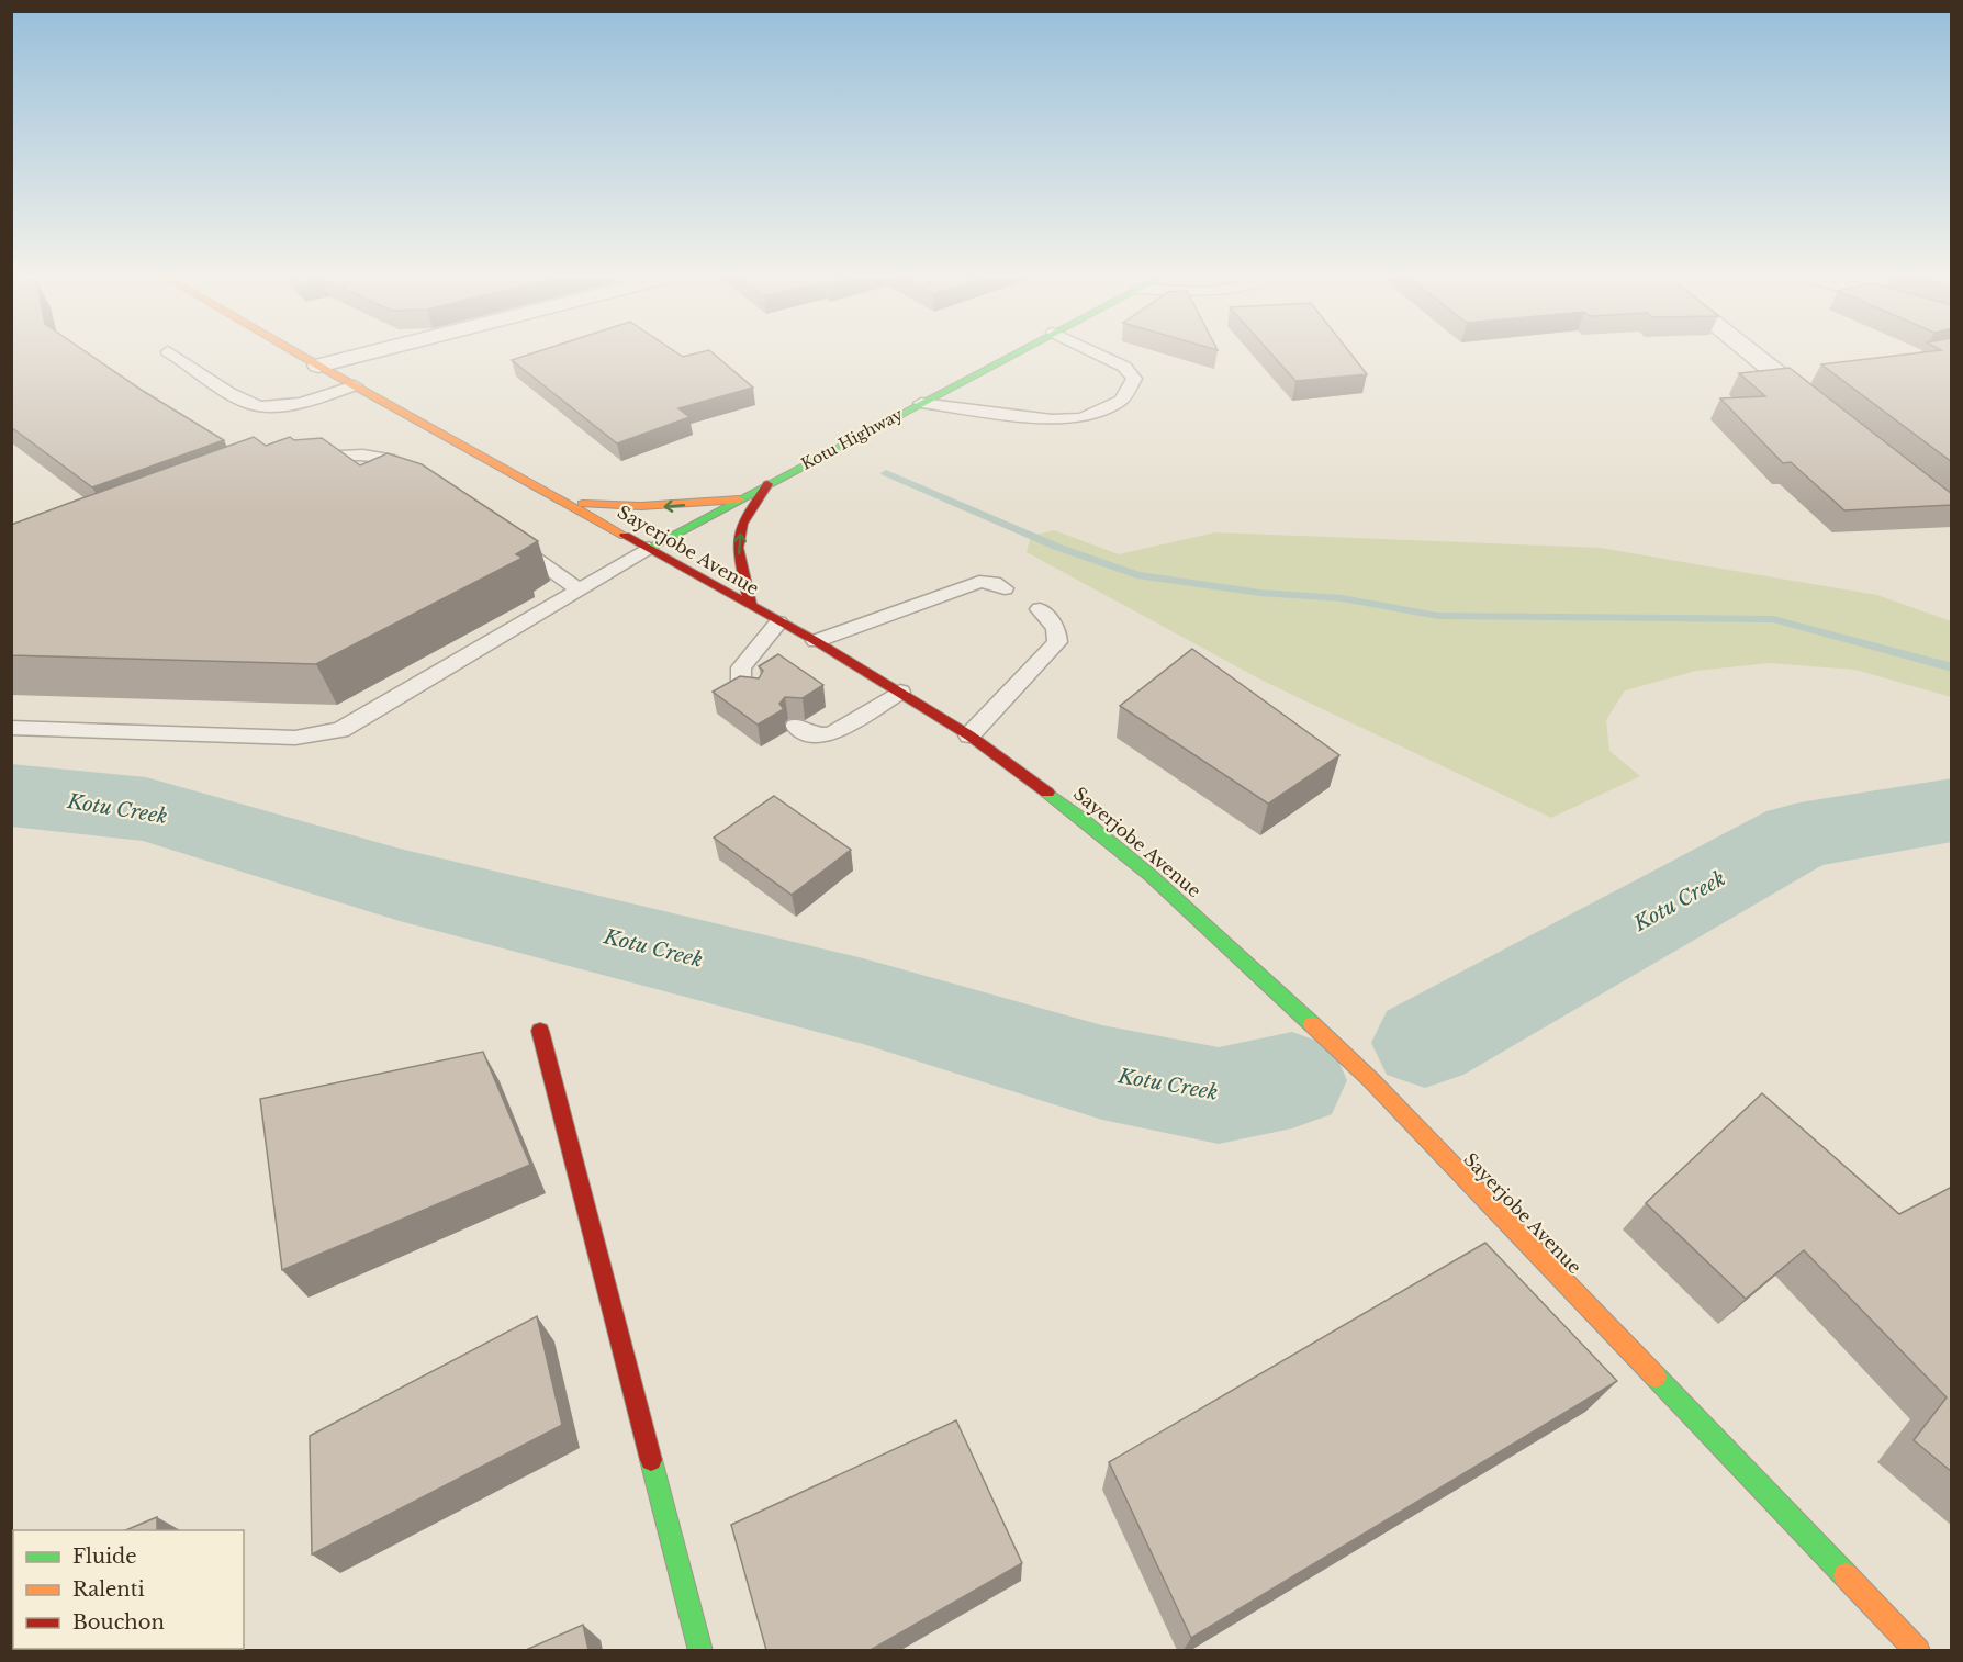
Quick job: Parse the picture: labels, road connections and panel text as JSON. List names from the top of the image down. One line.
{"streets":{"main road":["Kotu Highway","Sayerjobe Avenue"]},"crossings":[["Kotu Highway","Sayerjobe Avenue"]],"water":["Kotu Creek"],"legend":["Fluide","Ralenti","Bouchon"]}
